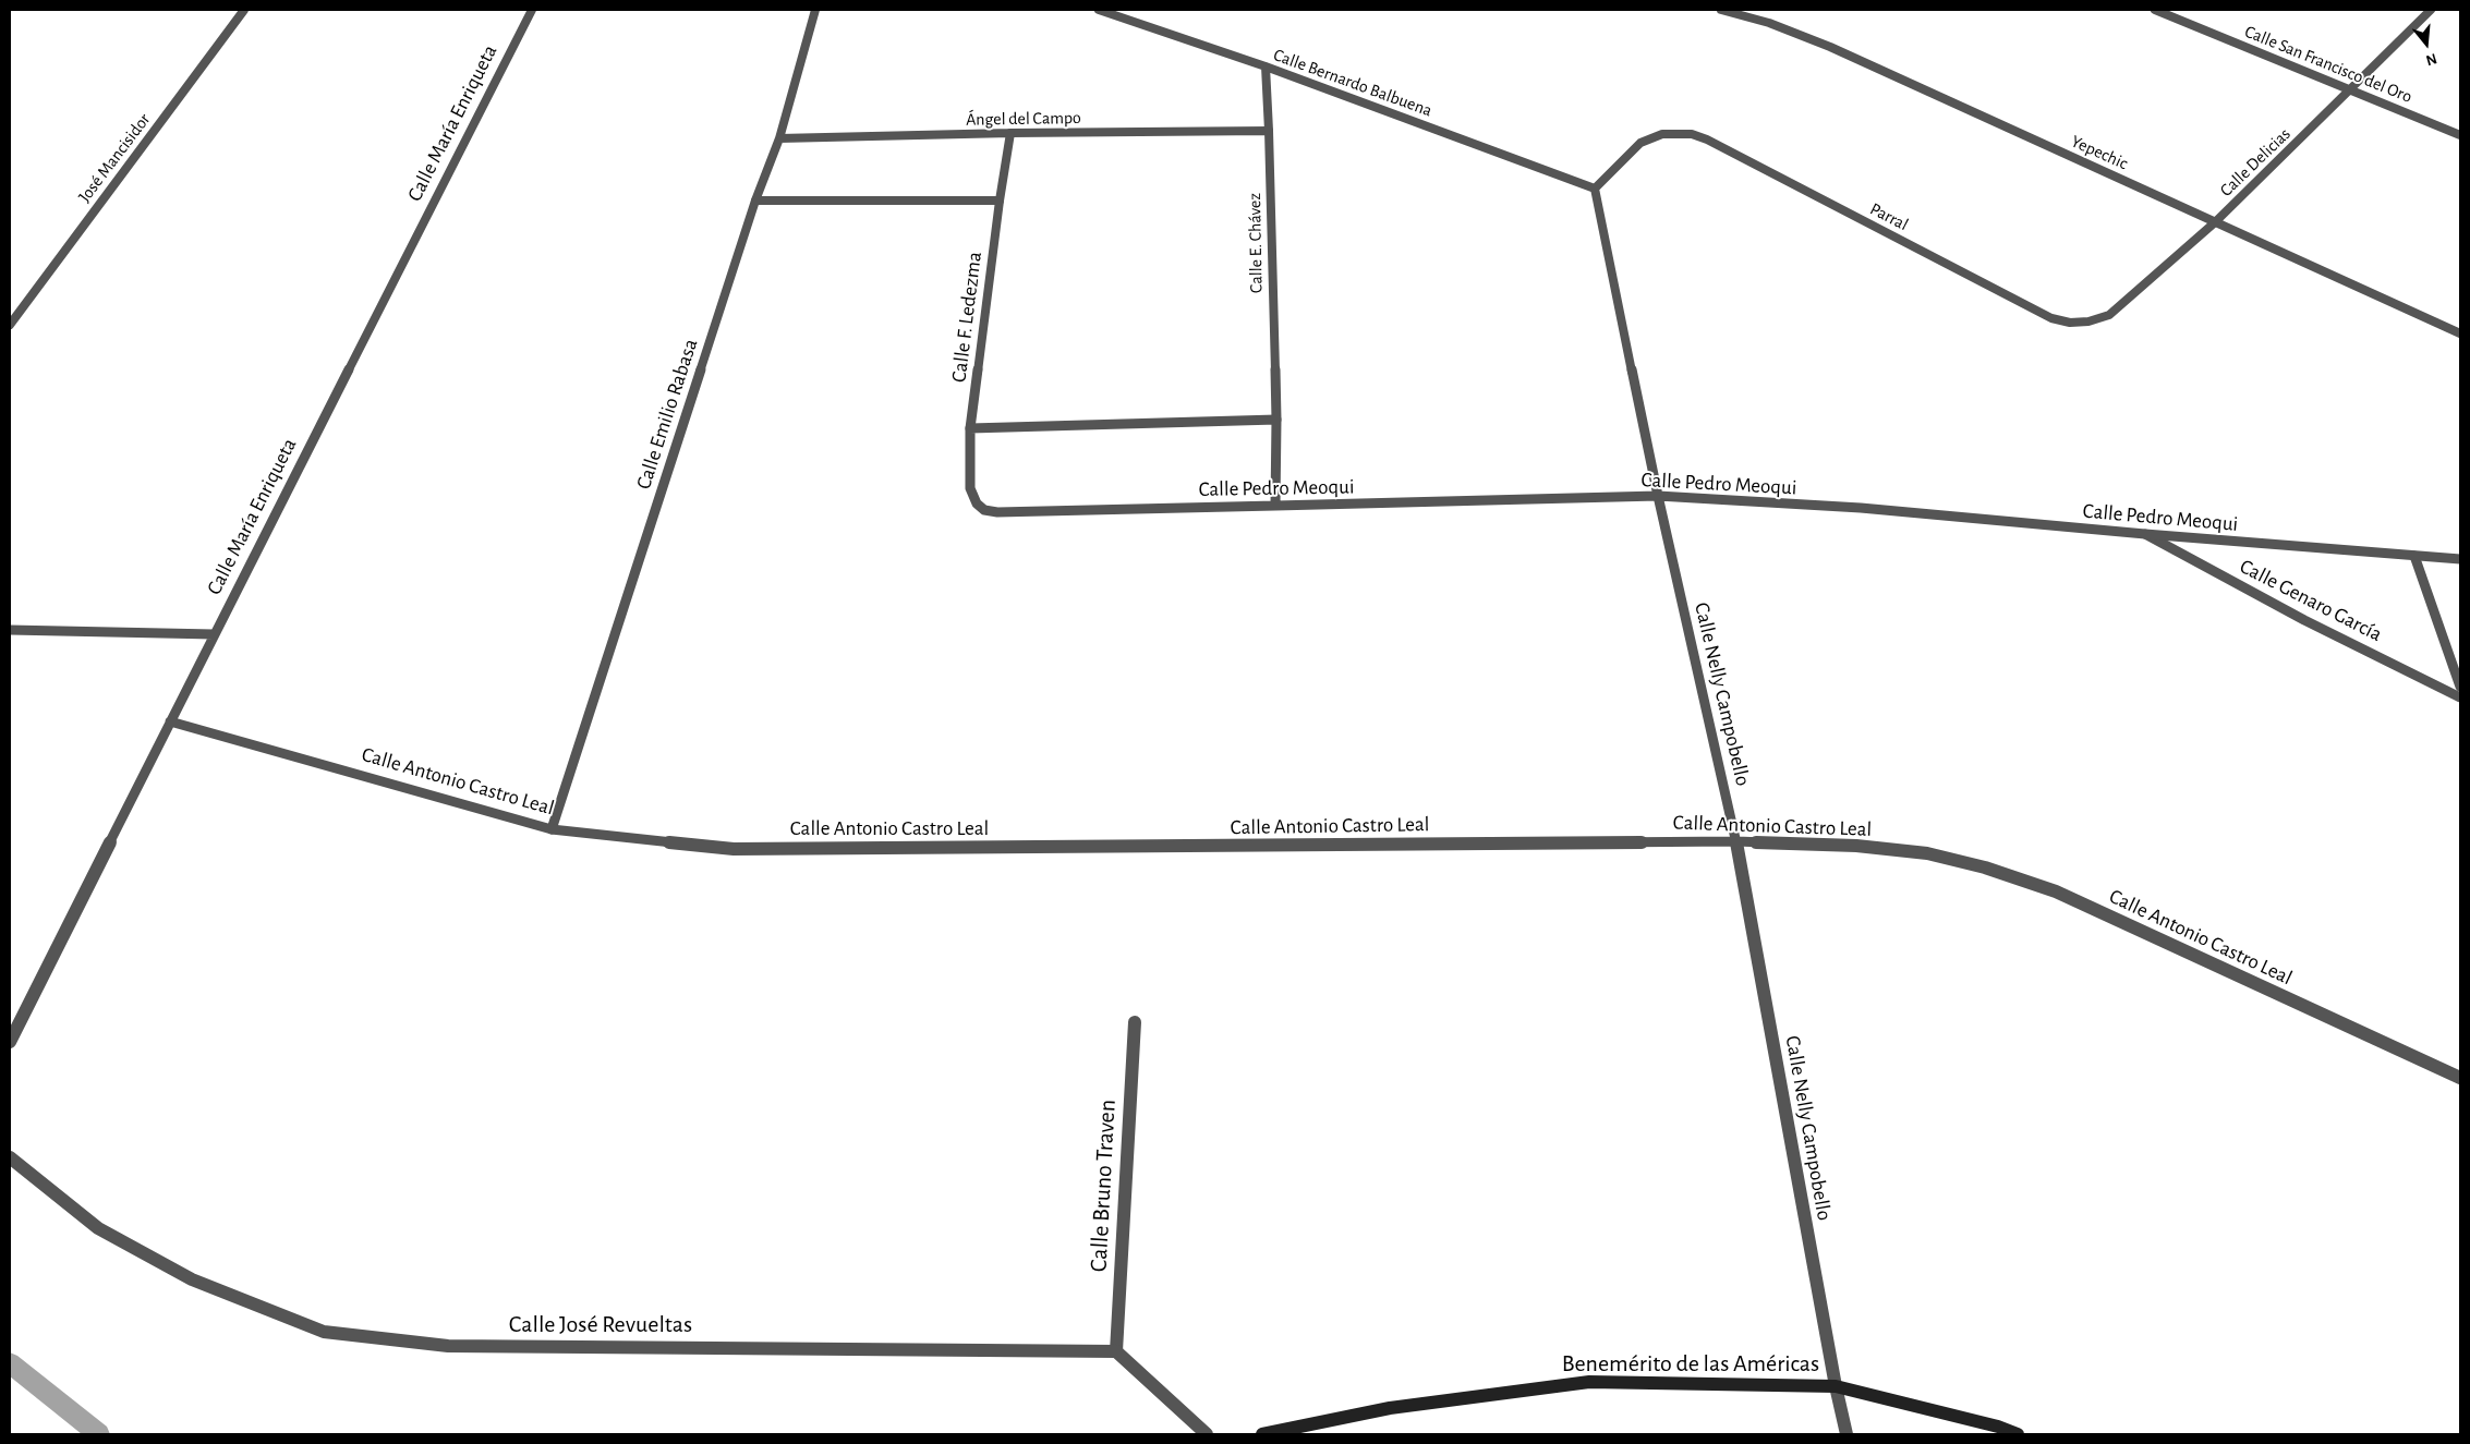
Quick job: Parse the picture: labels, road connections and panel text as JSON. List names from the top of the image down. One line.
{"streets":{"street":["Calle San Francisco del Oro","Calle Bernardo Balbuena","Ángel del Campo","Calle María Enriqueta","Yepechic","José Mancisidor","Calle Delicias","Parral","Calle E. Chávez","Calle F. Ledezma","Calle Emilio Rabasa","Calle Pedro Meoqui","Calle Genaro García","Calle Nelly Campobello","Calle Antonio Castro Leal","Calle Bruno Traven","Calle José Revueltas","Benemérito de las Américas"]},"crossings":[["Calle San Francisco del Oro","Calle Delicias"],["Calle Bernardo Balbuena","Parral"],["Calle Bernardo Balbuena","Calle E. Chávez"],["Calle Bernardo Balbuena","Calle Nelly Campobello"],["Ángel del Campo","Calle E. Chávez"],["Ángel del Campo","Calle F. Ledezma"],["Ángel del Campo","Calle Emilio Rabasa"],["Calle María Enriqueta","Calle Antonio Castro Leal"],["Yepechic","Calle Delicias"],["Calle Delicias","Parral"],["Parral","Calle Nelly Campobello"],["Calle E. Chávez","Calle Pedro Meoqui"],["Calle F. Ledezma","Calle Pedro Meoqui"],["Calle Emilio Rabasa","Calle Antonio Castro Leal"],["Calle Pedro Meoqui","Calle Genaro García"],["Calle Pedro Meoqui","Calle Nelly Campobello"],["Calle Nelly Campobello","Calle Antonio Castro Leal"],["Calle Nelly Campobello","Benemérito de las Américas"],["Calle Bruno Traven","Calle José Revueltas"]],"north":"bottom"}
